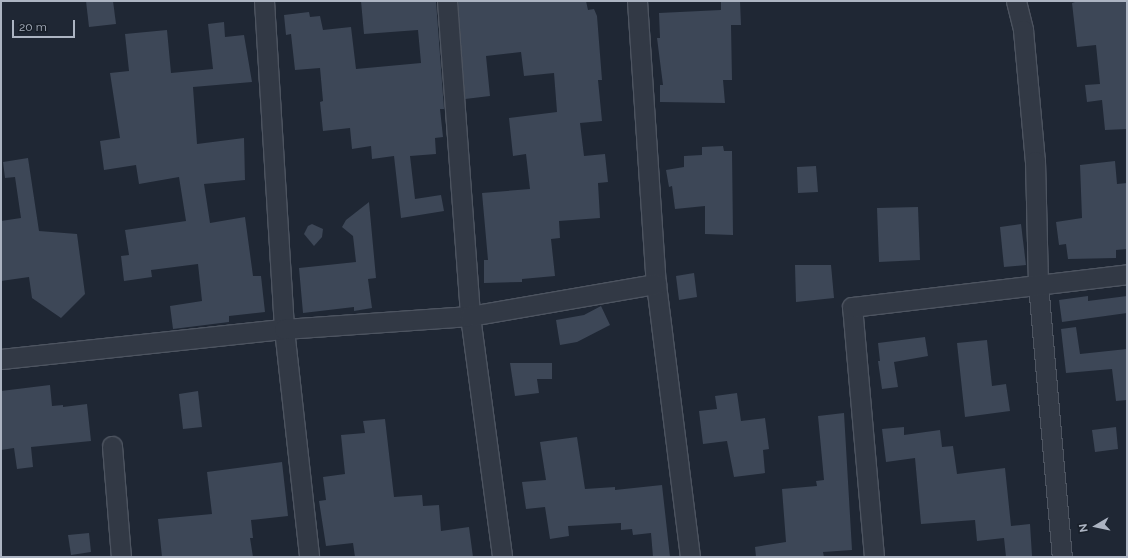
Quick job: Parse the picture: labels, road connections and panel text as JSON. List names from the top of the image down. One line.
{"scale_bar":"20 m","north":"left"}
